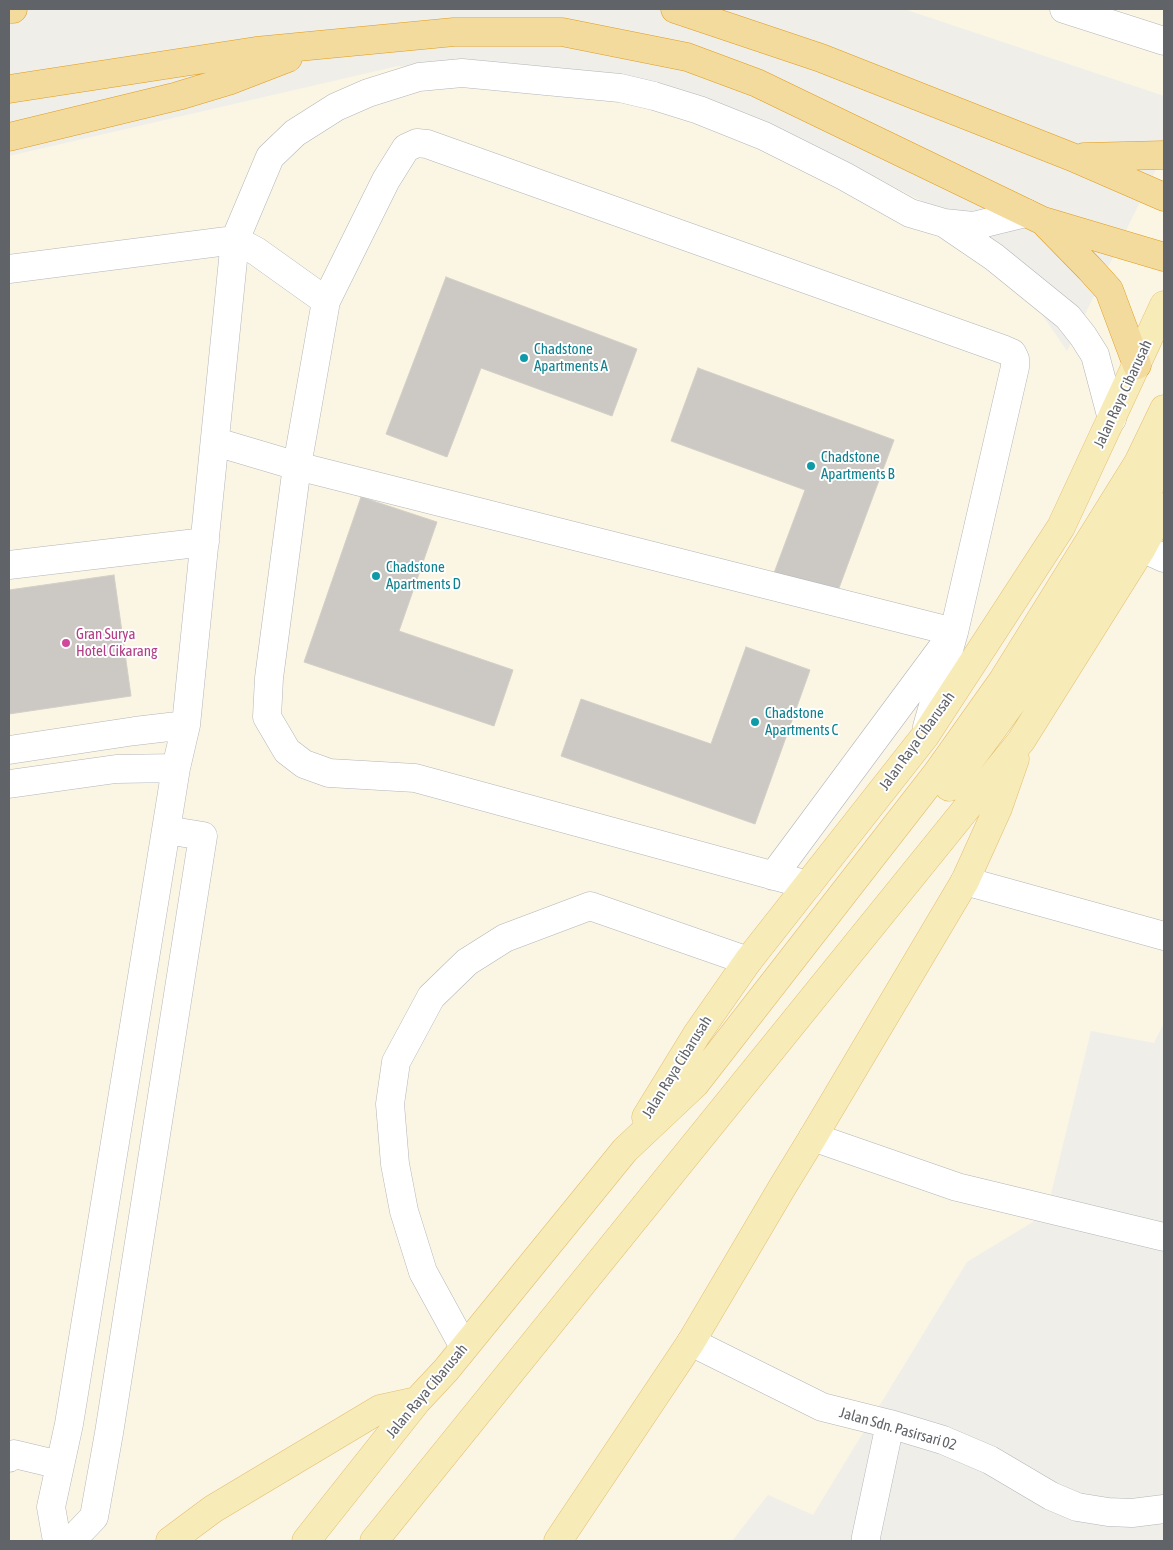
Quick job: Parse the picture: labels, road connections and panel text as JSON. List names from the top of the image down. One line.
{"streets":{"main road":["Jalan Raya Cibarusah"],"street":["Jalan Sdn. Pasirsari 02"]},"places":["Chadstone Apartments A","Chadstone Apartments B","Chadstone Apartments D","Gran Surya Hotel Cikarang","Chadstone Apartments C"]}
